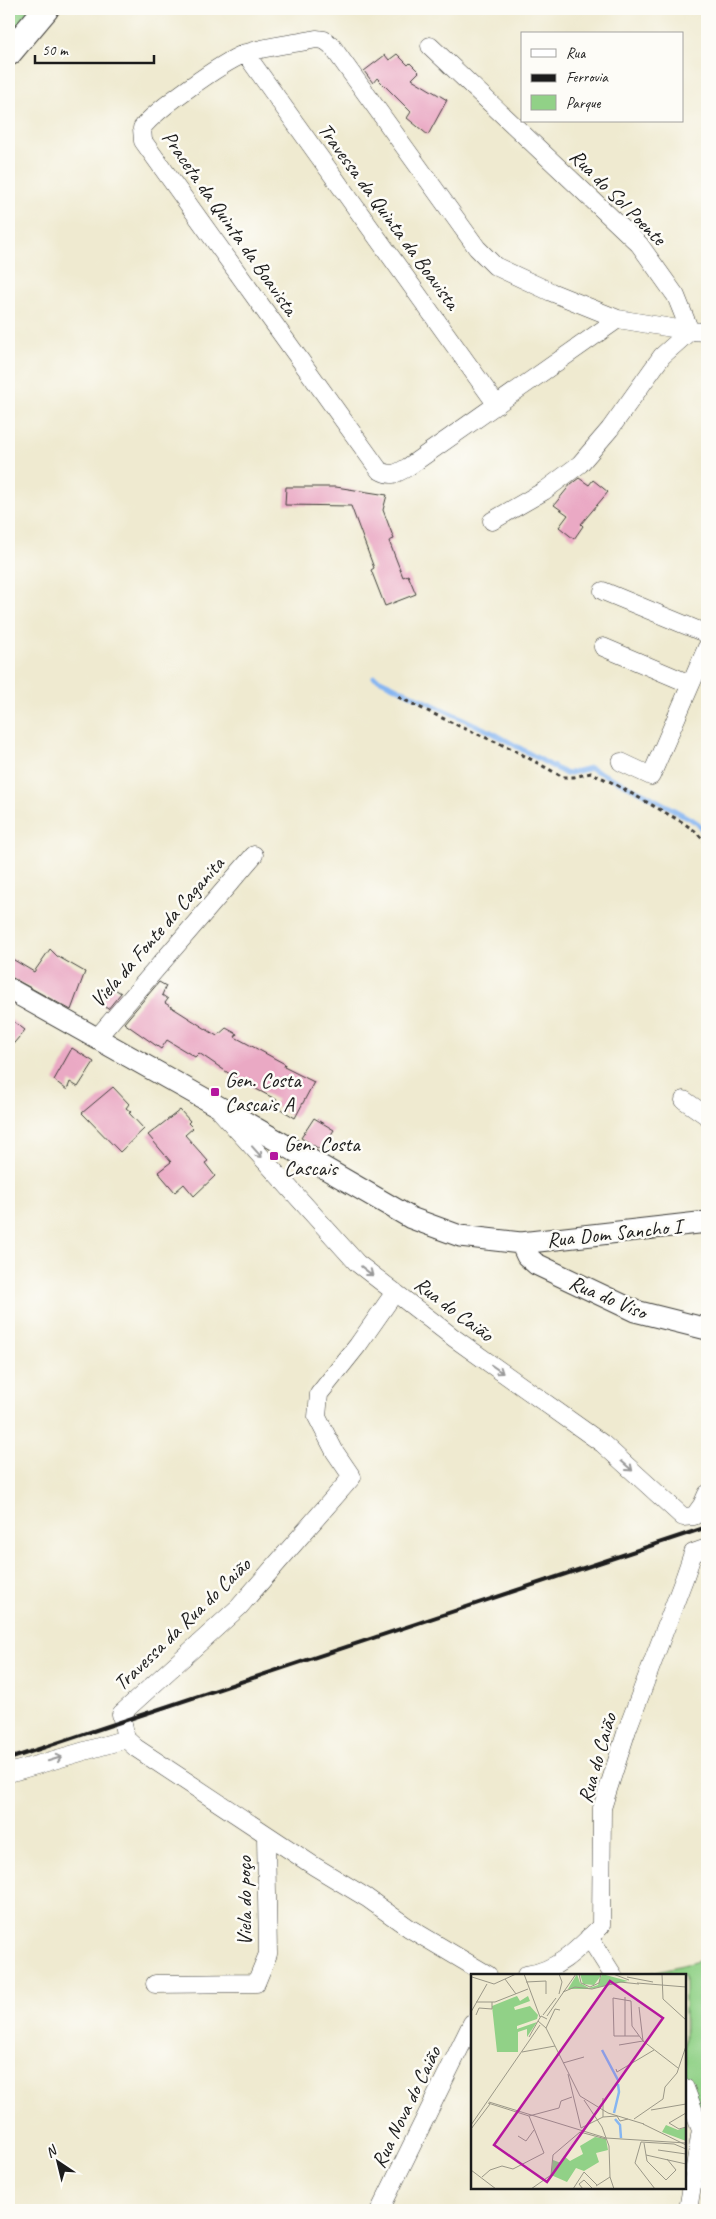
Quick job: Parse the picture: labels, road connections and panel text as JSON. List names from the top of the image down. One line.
{"streets":{"main road":["Rua Dom Sancho I","Rua do Viso"],"street":["Rua do Sol Poente","Travessa da Quinta da Boavista","Praceta da Quinta da Boavista","Viela da Fonte da Caganita","Rua do Caião","Travessa da Rua do Caião","Viela do poço","Rua Nova do Caião"]},"crossings":[["Rua do Sol Poente","Praceta da Quinta da Boavista"],["Travessa da Quinta da Boavista","Praceta da Quinta da Boavista"],["Viela da Fonte da Caganita","Rua Dom Sancho I"],["Rua Dom Sancho I","Rua do Viso"],["Rua Dom Sancho I","Rua do Caião"],["Rua do Caião","Travessa da Rua do Caião"]],"one_way":["Rua do Caião"],"places":{"transit":["Gen. Costa Cascais A","Gen. Costa Cascais"]},"legend":["Rua","Ferrovia","Parque"],"scale_bar":"50 m","north":"top left"}
